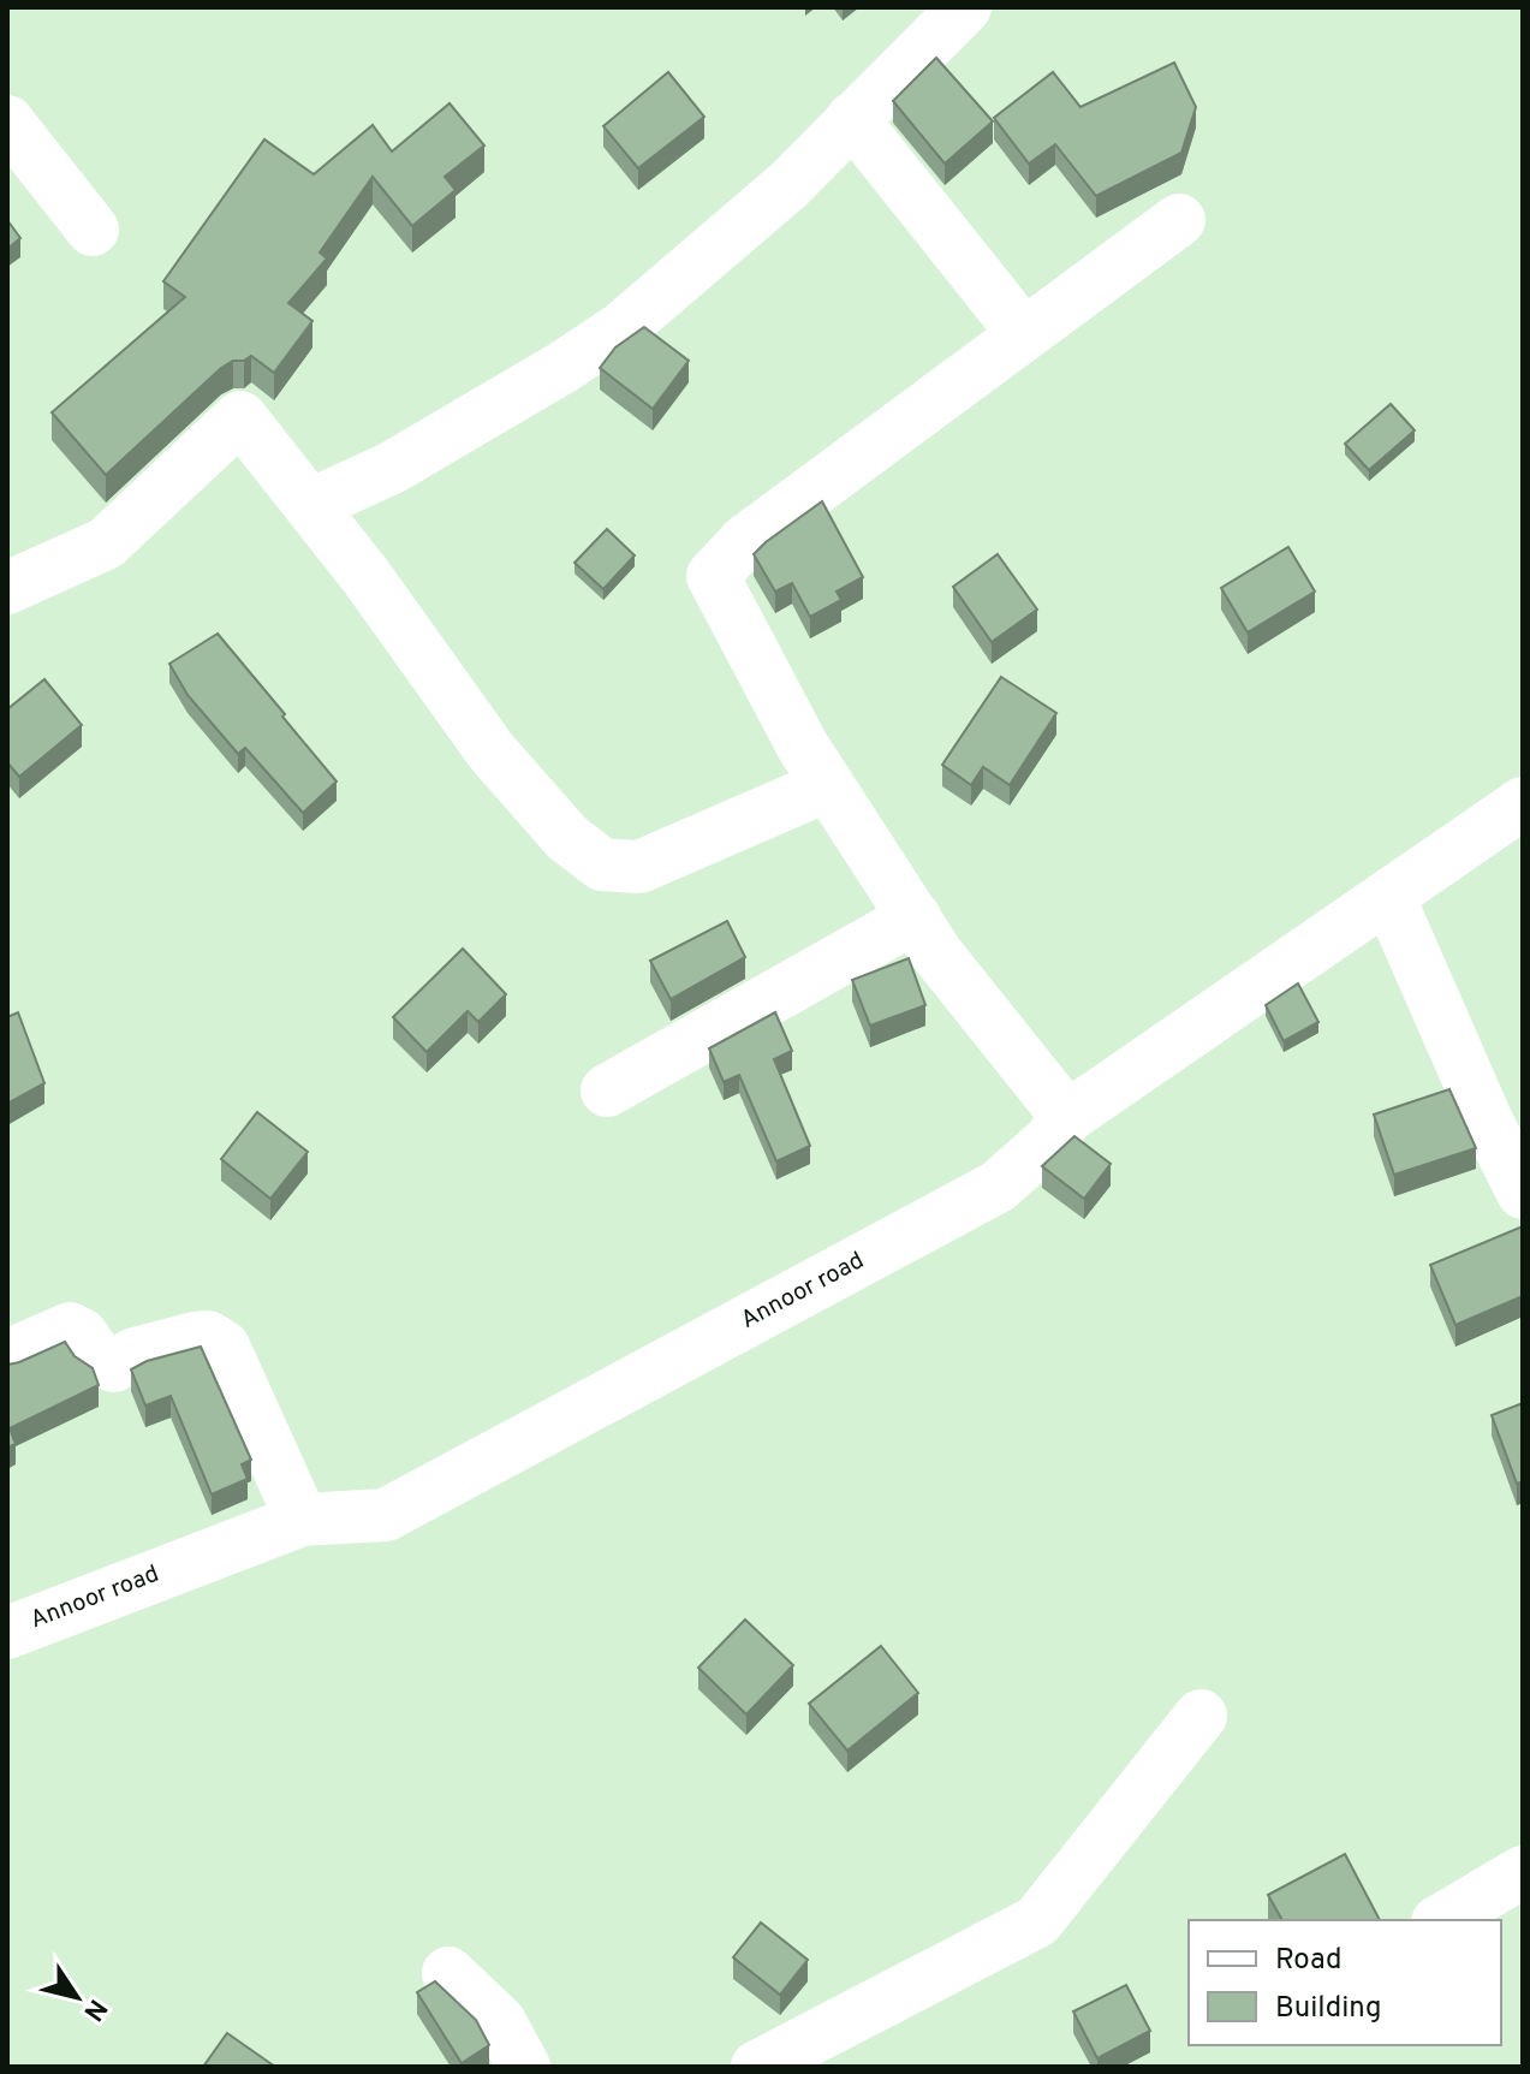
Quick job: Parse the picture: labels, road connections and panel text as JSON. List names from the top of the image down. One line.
{"streets":{"street":["Annoor road"]},"legend":["Road","Building"],"north":"bottom right"}
